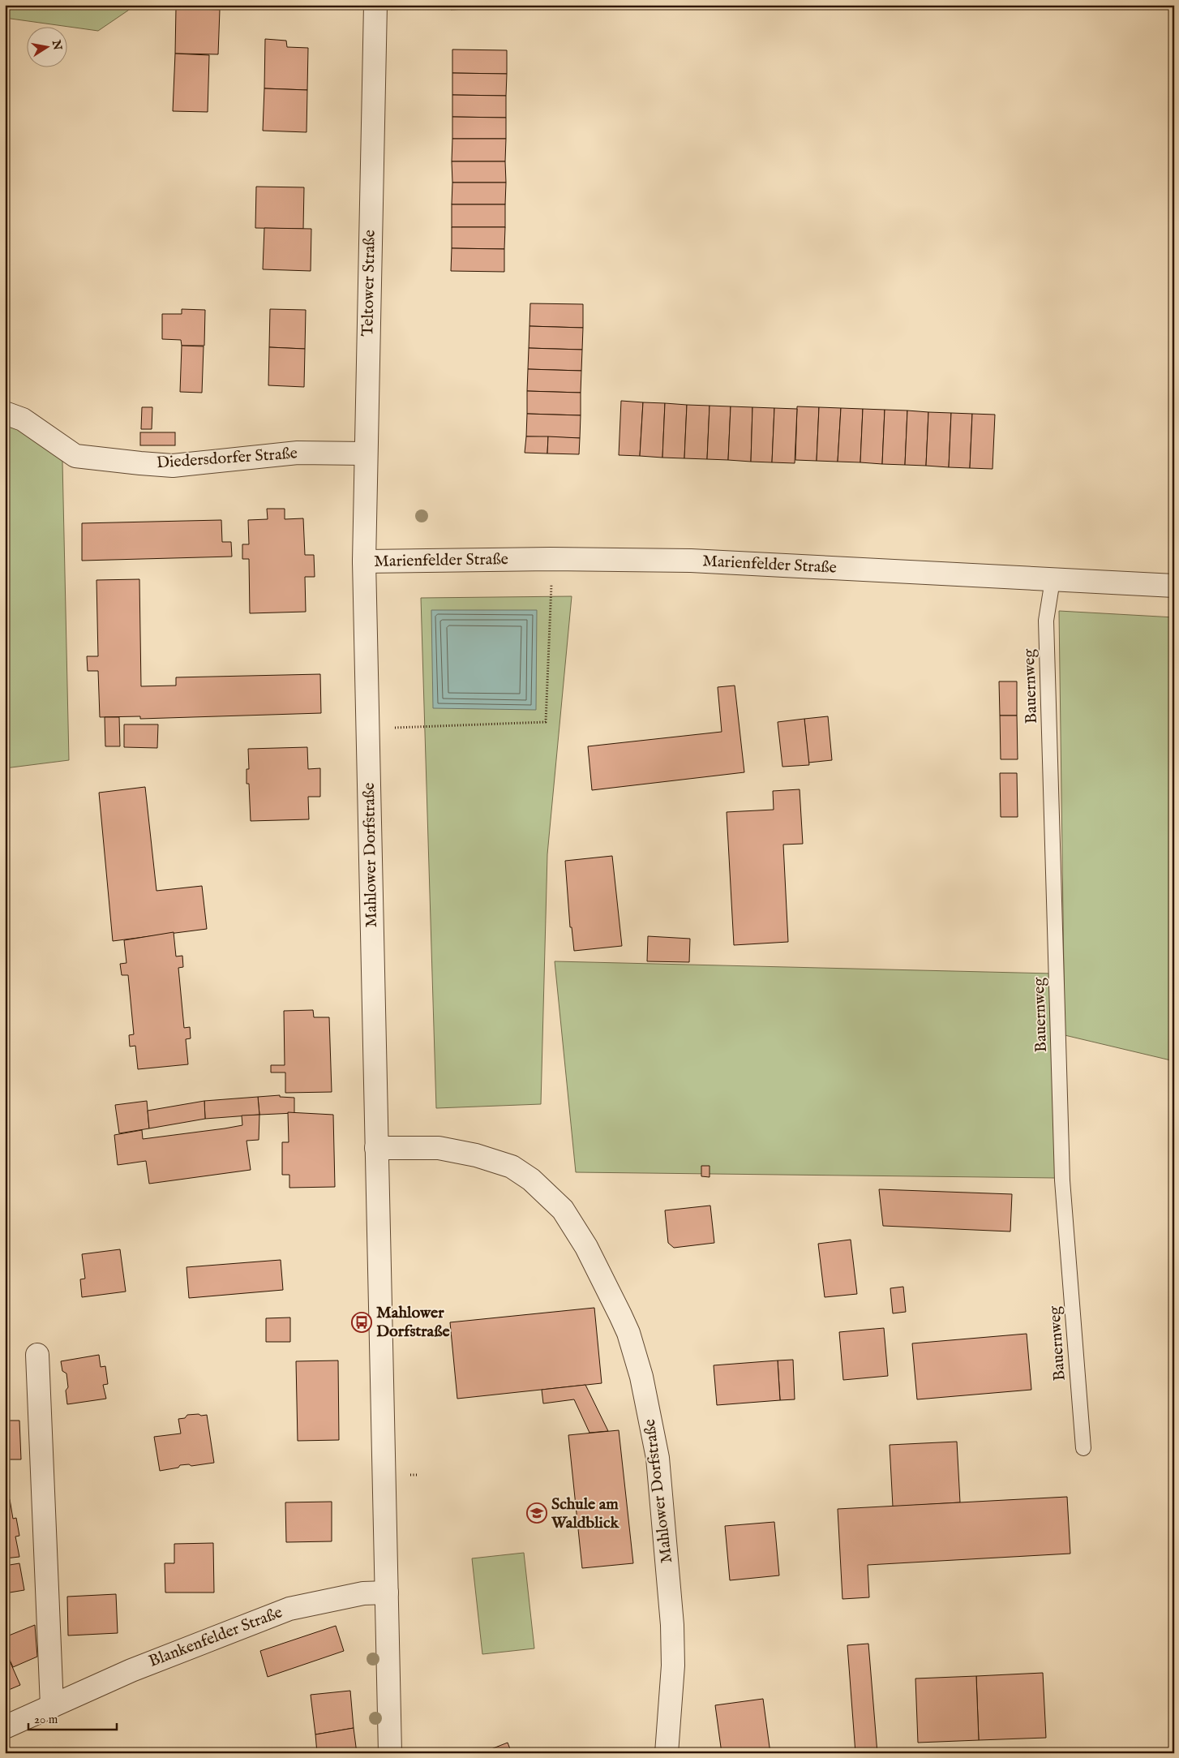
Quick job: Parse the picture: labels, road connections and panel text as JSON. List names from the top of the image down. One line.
{"streets":{"street":["Teltower Straße","Diedersdorfer Straße","Marienfelder Straße","Mahlower Dorfstraße","Blankenfelder Straße"],"lane":["Bauernweg"]},"crossings":[["Teltower Straße","Diedersdorfer Straße"],["Teltower Straße","Marienfelder Straße"],["Teltower Straße","Mahlower Dorfstraße"],["Marienfelder Straße","Bauernweg"],["Marienfelder Straße","Mahlower Dorfstraße"],["Mahlower Dorfstraße","Blankenfelder Straße"]],"places":{"bus stop":["Mahlower Dorfstraße"],"school or university":["Schule am Waldblick"]},"scale_bar":"20 m","north":"right"}
